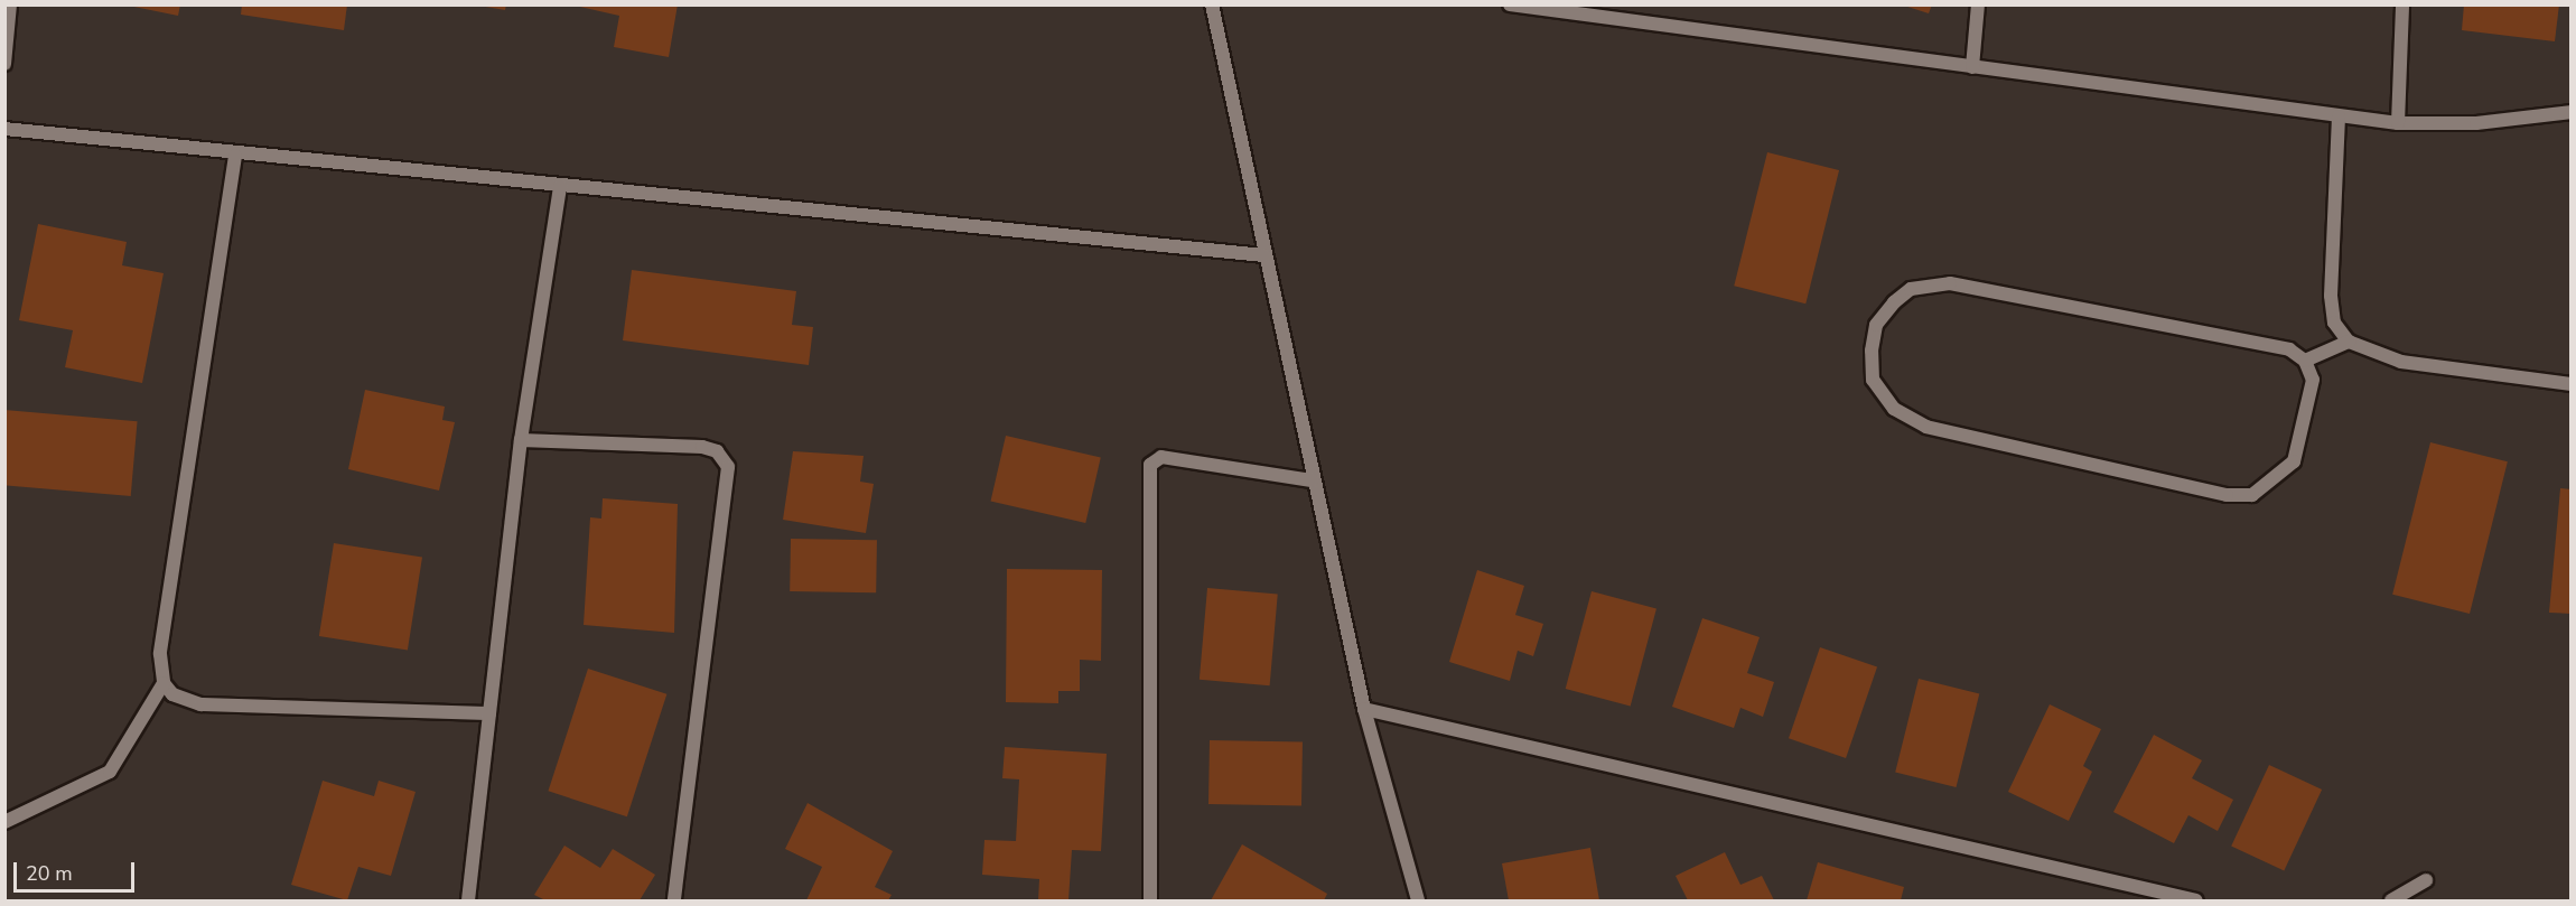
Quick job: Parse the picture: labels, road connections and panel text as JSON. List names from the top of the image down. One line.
{"scale_bar":"20 m"}
